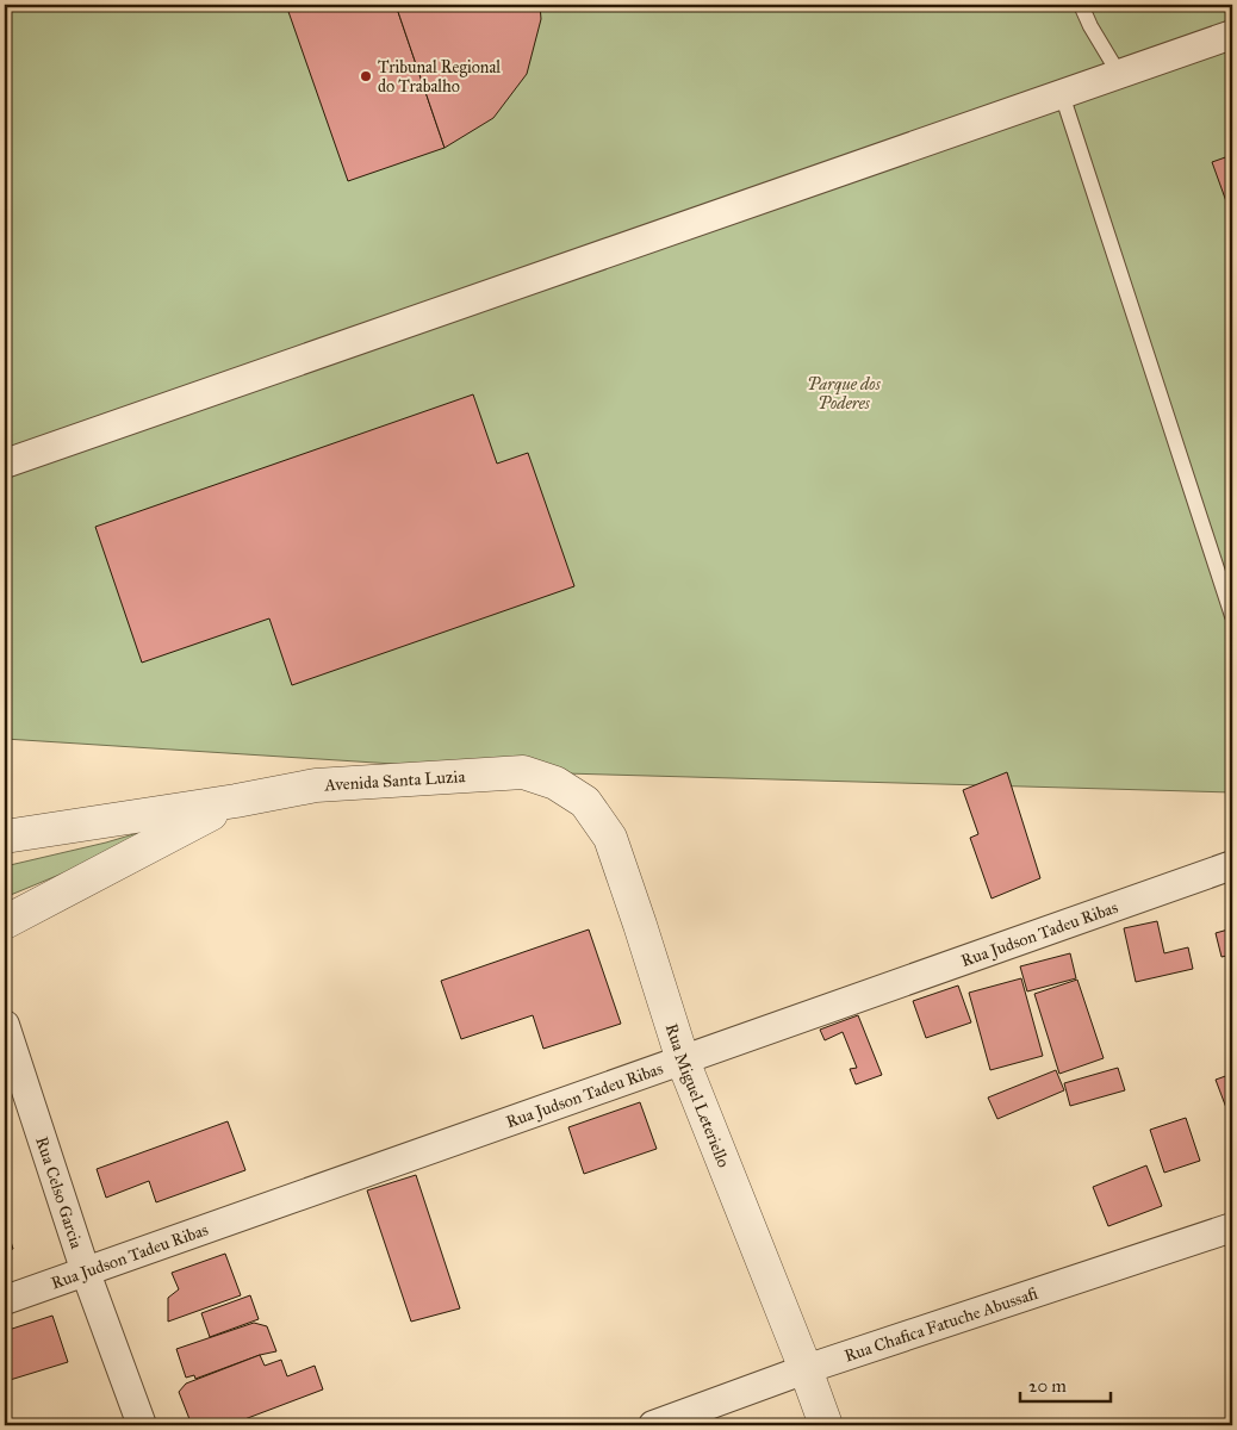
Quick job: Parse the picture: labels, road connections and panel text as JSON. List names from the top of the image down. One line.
{"streets":{"street":["Avenida Santa Luzia","Rua Judson Tadeu Ribas","Rua Miguel Leteriello","Rua Celso Garcia","Rua Chafica Fatuche Abussafi"]},"crossings":[["Avenida Santa Luzia","Rua Miguel Leteriello"],["Rua Judson Tadeu Ribas","Rua Miguel Leteriello"],["Rua Judson Tadeu Ribas","Rua Celso Garcia"],["Rua Miguel Leteriello","Rua Chafica Fatuche Abussafi"]],"parks":["Parque dos Poderes"],"places":["Tribunal Regional do Trabalho"],"scale_bar":"20 m"}
